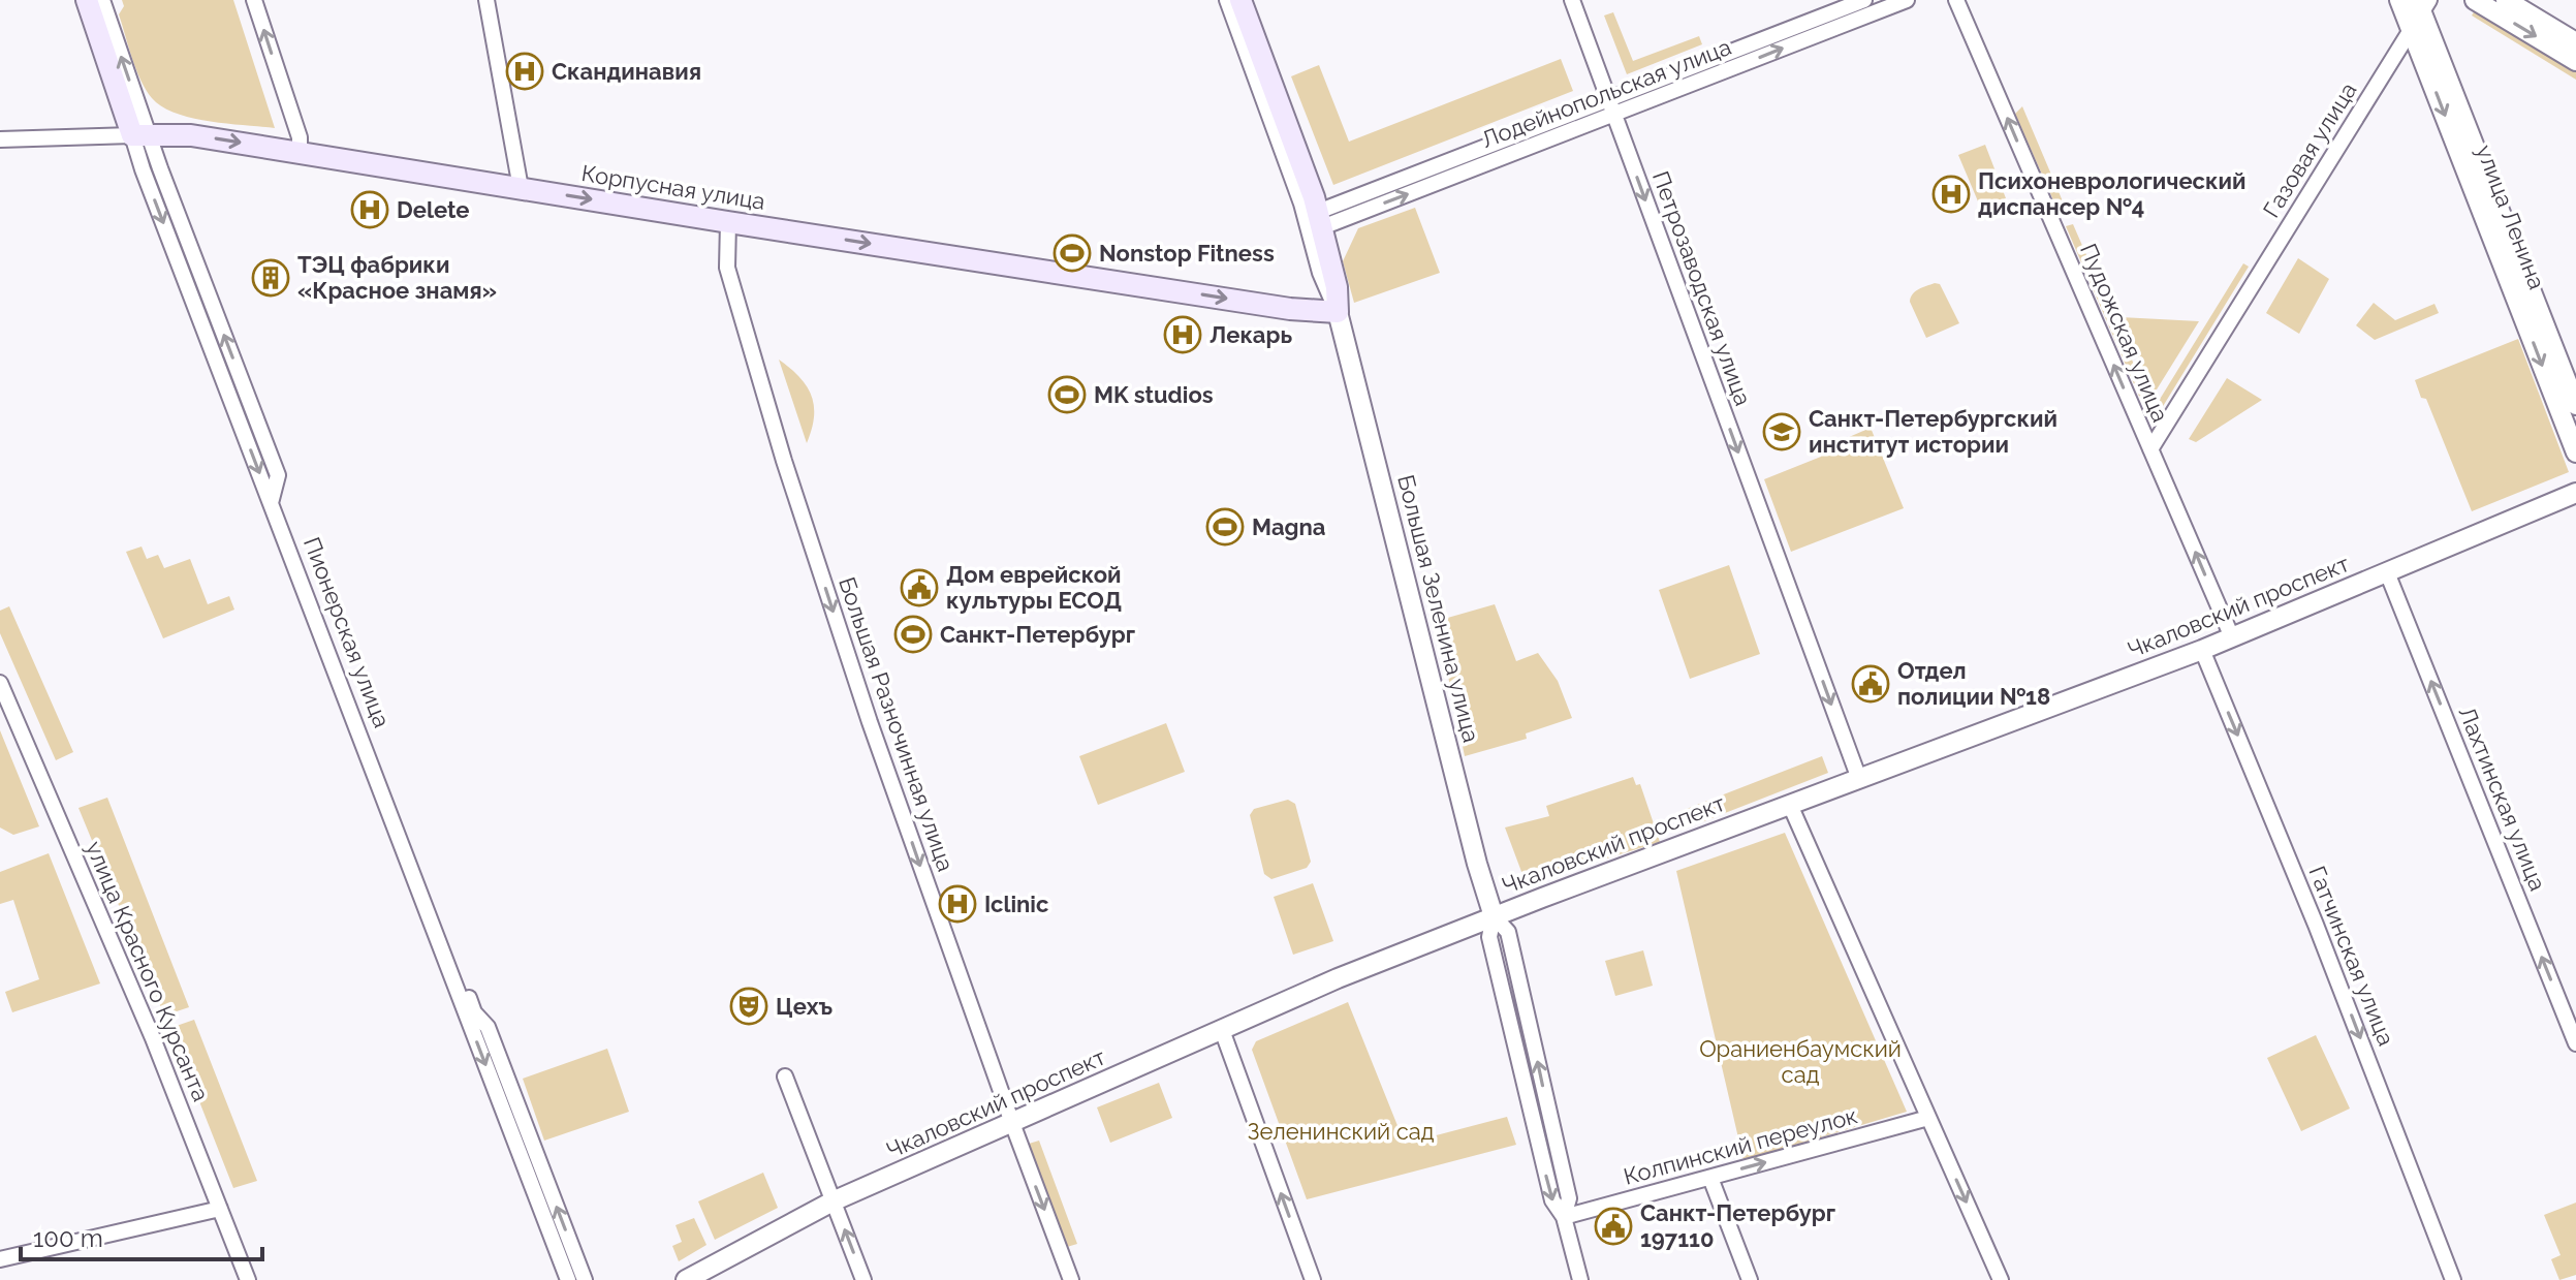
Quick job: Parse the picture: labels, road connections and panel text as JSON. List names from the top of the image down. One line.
{"streets":{"main road":["Корпусная улица","Большая Зеленина улица","Пионерская улица"],"street":["Лодейнопольская улица","Газовая улица","улица Ленина","Петрозаводская улица","Пудожская улица","Чкаловский проспект","Большая Разночинная улица","Лахтинская улица","Гатчинская улица","улица Красного Курсанта","Колпинский переулок"]},"crossings":[["Лодейнопольская улица","Петрозаводская улица"],["Лодейнопольская улица","Большая Зеленина улица"],["Газовая улица","улица Ленина"],["Газовая улица","Пудожская улица"],["Корпусная улица","Большая Зеленина улица"],["Корпусная улица","Пионерская улица"],["Корпусная улица","Большая Разночинная улица"],["Петрозаводская улица","Чкаловский проспект"],["Пудожская улица","Чкаловский проспект"],["Чкаловский проспект","Большая Зеленина улица"],["Чкаловский проспект","Большая Разночинная улица"],["Чкаловский проспект","Лахтинская улица"],["Чкаловский проспект","Гатчинская улица"],["Большая Зеленина улица","Колпинский переулок"]],"one_way":["Корпусная улица","Петрозаводская улица","Пудожская улица","Большая Разночинная улица","Лахтинская улица","Гатчинская улица","Колпинский переулок"],"parks":["Ораниенбаумский сад","Зеленинский сад"],"places":{"hospital":["Скандинавия","Психоневрологический диспансер №4","Delete","Лекарь","Iclinic"],"sports":["Nonstop Fitness","MK studios","Magna","Санкт-Петербург"],"building":["ТЭЦ фабрики «Красное знамя»"],"school or university":["Санкт-Петербургский институт истории"],"public building":["Дом еврейской культуры ЕСОД","Отдел полиции №18","Санкт-Петербург 197110"],"theatre":["Цехъ"]},"scale_bar":"100 m"}
